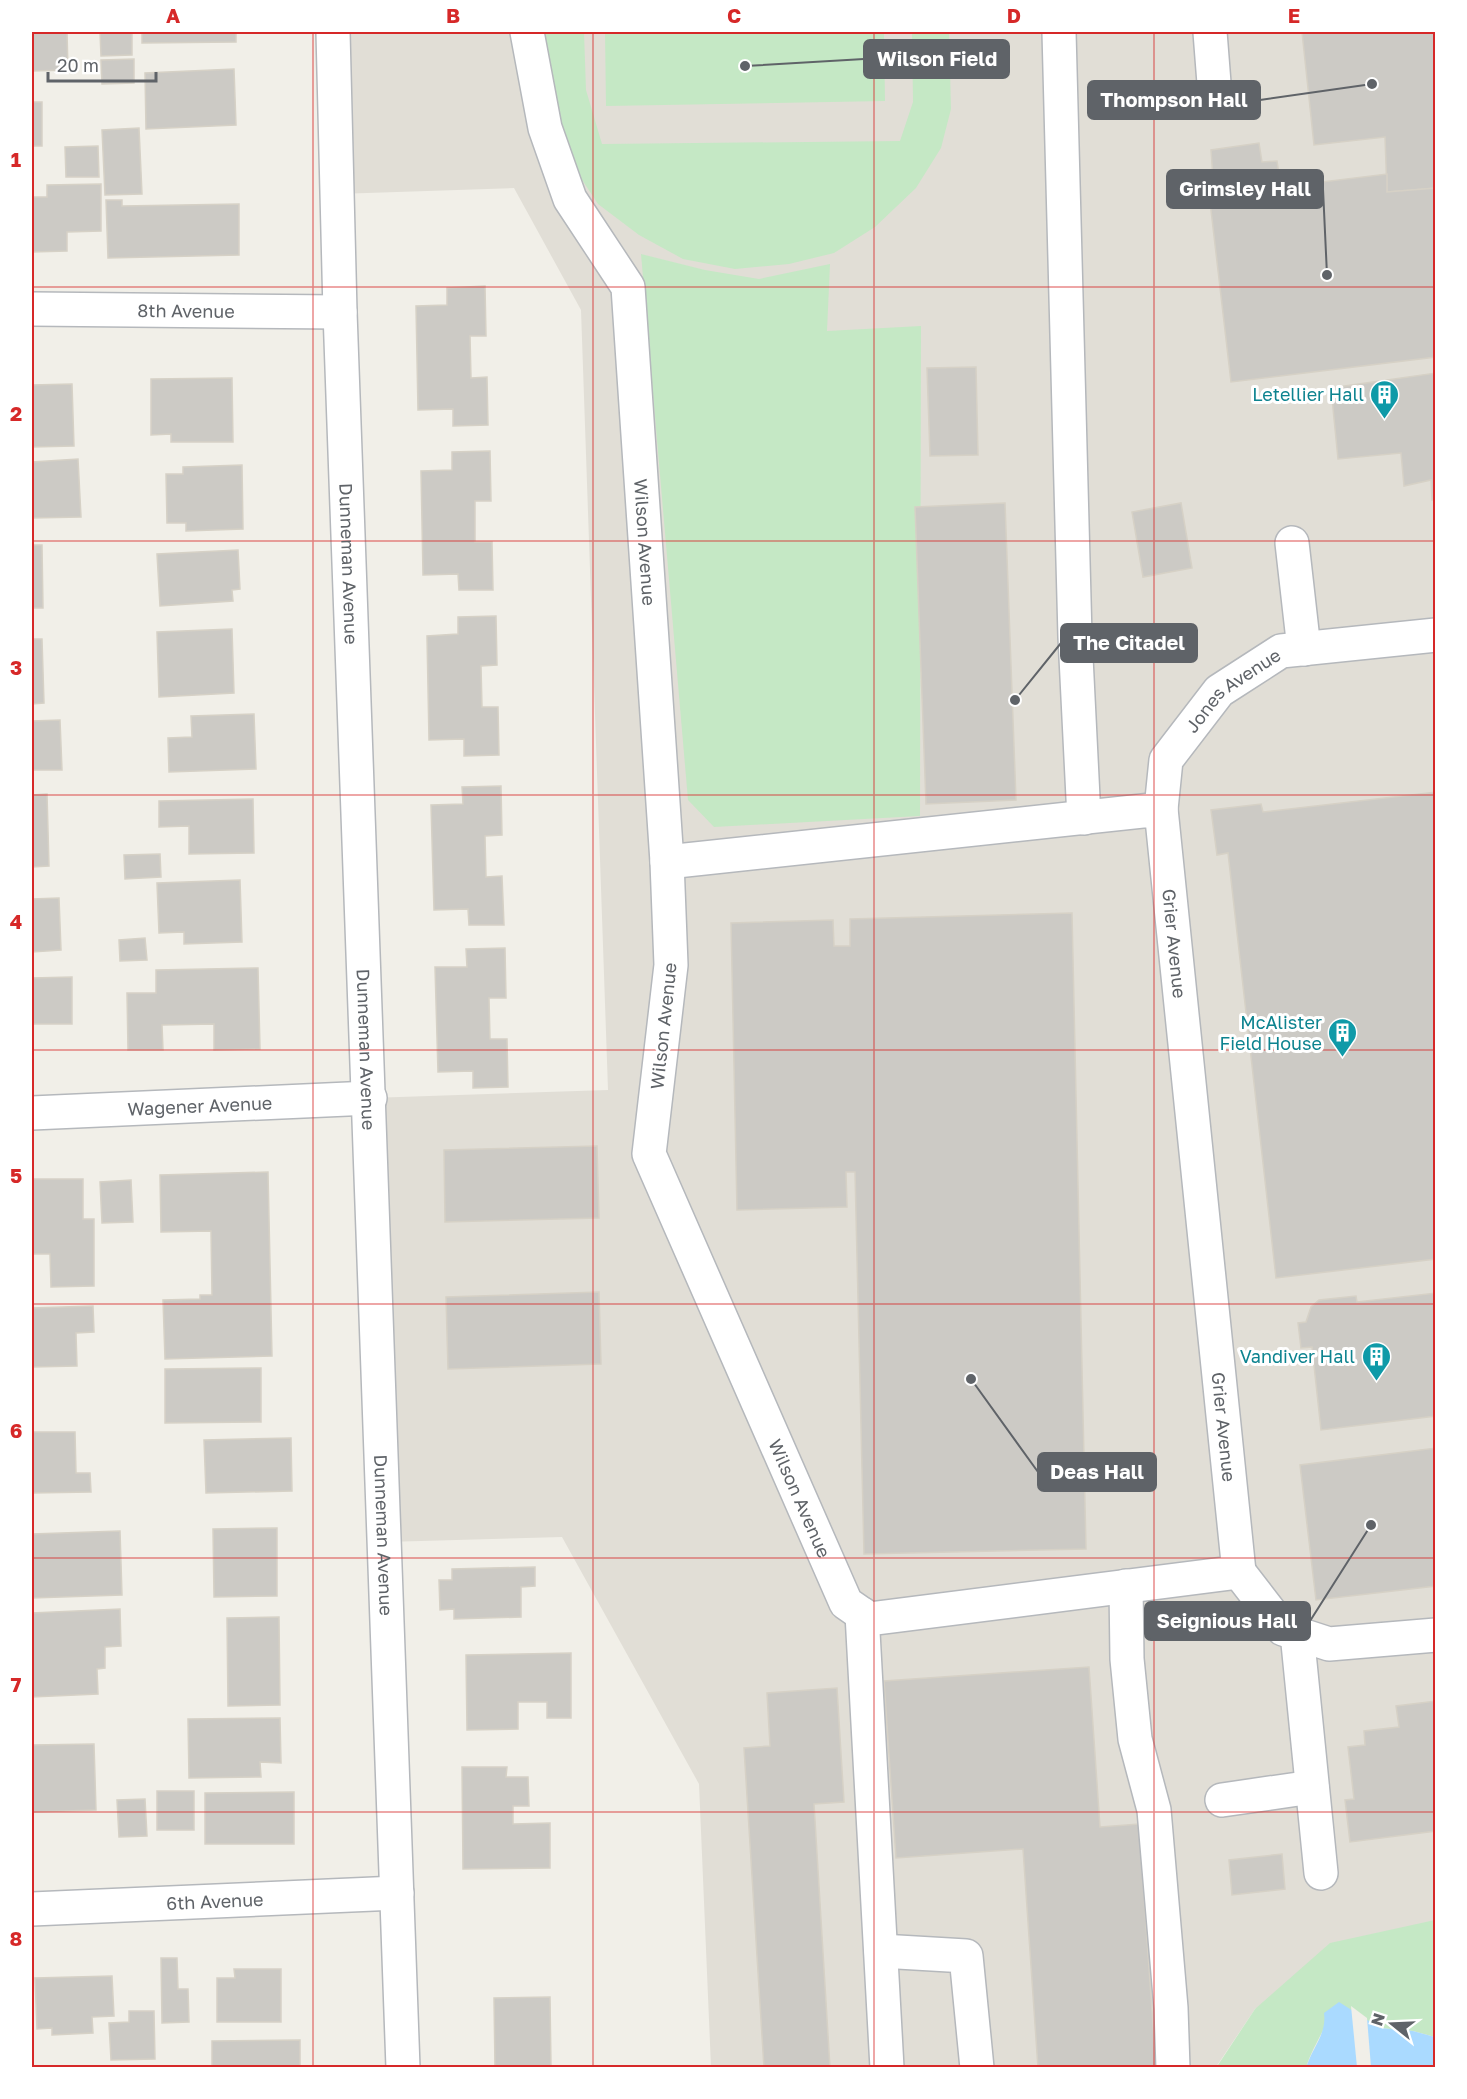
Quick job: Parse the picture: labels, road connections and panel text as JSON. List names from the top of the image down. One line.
{"streets":{"street":["8th Avenue","Wilson Avenue","Dunneman Avenue","Jones Avenue","Grier Avenue","Wagener Avenue","6th Avenue"]},"crossings":[["8th Avenue","Dunneman Avenue"],["Dunneman Avenue","Wagener Avenue"],["Dunneman Avenue","6th Avenue"],["Jones Avenue","Grier Avenue"]],"places":{"other":["Wilson Field","Thompson Hall","Grimsley Hall","The Citadel","Deas Hall","Seignious Hall"],"building":["Letellier Hall","McAlister Field House","Vandiver Hall"]},"scale_bar":"20 m","north":"left","grid":{"columns":["A","B","C","D","E"],"rows":["1","2","3","4","5","6","7","8"]}}
